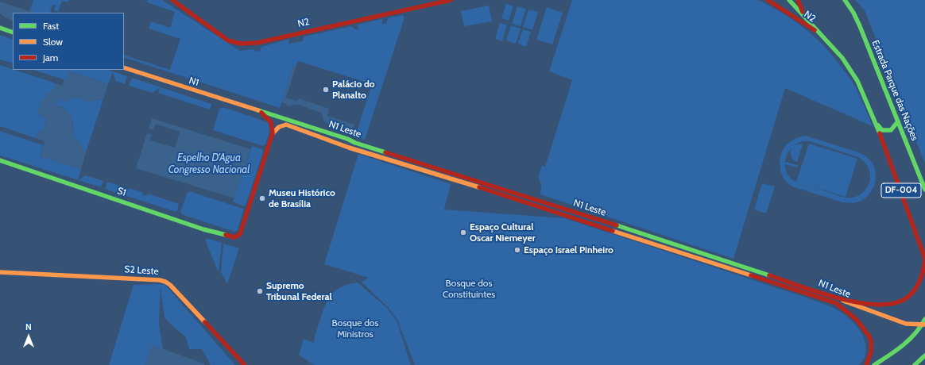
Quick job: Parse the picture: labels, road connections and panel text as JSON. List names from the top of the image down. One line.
{"streets":{"main road":["N2","N1","Estrada Parque das Nações","N1 Leste","DF-004","S1","S2 Leste"]},"crossings":[["N2","DF-004"],["N1","N1 Leste"],["N1 Leste","S1"]],"water":["Espelho D'Agua Congresso Nacional"],"parks":["Bosque dos Constituintes","Bosque dos Ministros"],"places":["Palácio do Planalto","Museu Histórico de Brasília","Espaço Cultural Oscar Niemeyer","Espaço Israel Pinheiro","Supremo Tribunal Federal"],"legend":["Fast","Slow","Jam"],"north":"top"}
